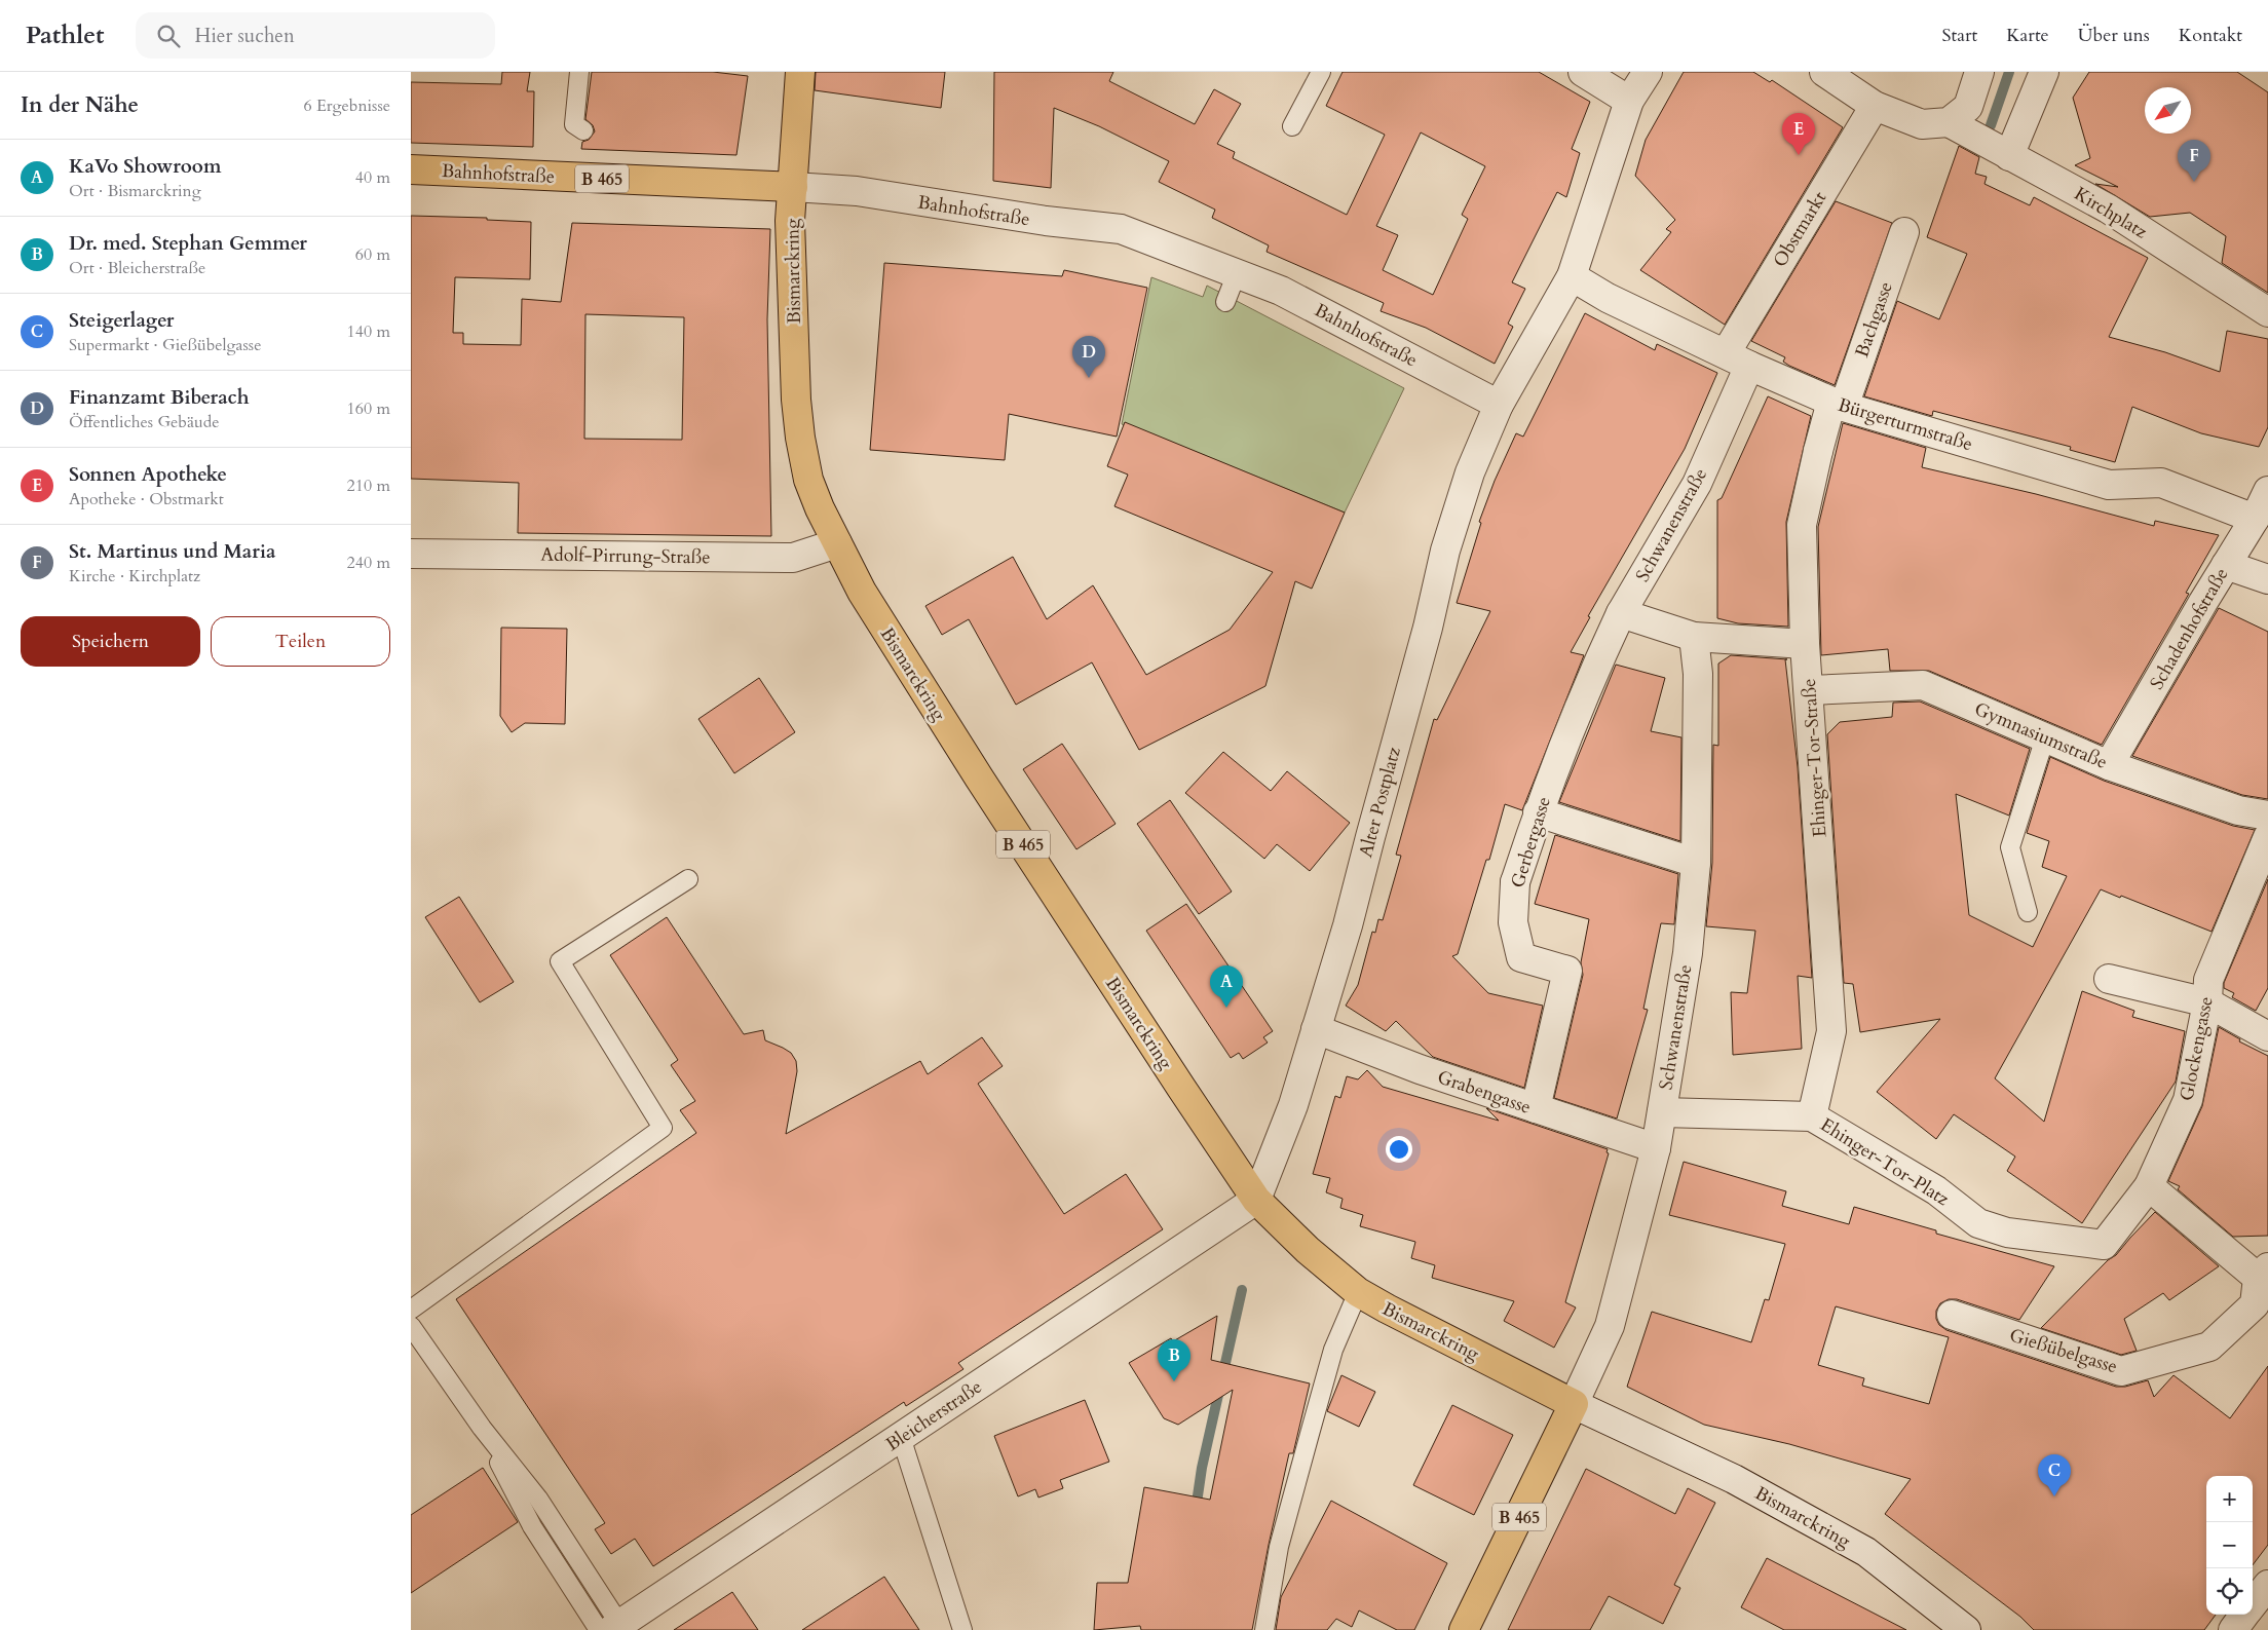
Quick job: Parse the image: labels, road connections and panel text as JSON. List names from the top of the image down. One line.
{"streets":{"main road":["Bahnhofstraße","B 465","Bismarckring"],"street":["Kirchplatz","Obstmarkt","Bachgasse","Bürgerturmstraße","Schwanenstraße","Adolf-Pirrung-Straße","Schadenhofstraße","Gymnasiumstraße","Ehinger-Tor-Straße","Alter Postplatz","Gerbergasse","Glockengasse","Grabengasse","Ehinger-Tor-Platz","Gießübelgasse","Bleicherstraße"]},"crossings":[["Bahnhofstraße","Bismarckring"],["Bahnhofstraße","Alter Postplatz"],["B 465","Bismarckring"],["B 465","Schwanenstraße"],["Obstmarkt","Bürgerturmstraße"],["Obstmarkt","Schwanenstraße"],["Bismarckring","Schwanenstraße"],["Bismarckring","Adolf-Pirrung-Straße"],["Bismarckring","Alter Postplatz"],["Bismarckring","Bleicherstraße"],["Bachgasse","Bürgerturmstraße"],["Bachgasse","Ehinger-Tor-Straße"],["Bürgerturmstraße","Schwanenstraße"],["Bürgerturmstraße","Schadenhofstraße"],["Bürgerturmstraße","Ehinger-Tor-Straße"],["Schwanenstraße","Gerbergasse"],["Schwanenstraße","Grabengasse"],["Schwanenstraße","Ehinger-Tor-Platz"],["Schadenhofstraße","Gymnasiumstraße"],["Gymnasiumstraße","Ehinger-Tor-Straße"],["Ehinger-Tor-Straße","Ehinger-Tor-Platz"],["Alter Postplatz","Grabengasse"],["Alter Postplatz","Bleicherstraße"],["Gerbergasse","Grabengasse"],["Glockengasse","Ehinger-Tor-Platz"],["Glockengasse","Gießübelgasse"]],"north":"bottom left","page":{"header":"Pathlet","search":"Hier suchen","nav":["Start","Karte","Über uns","Kontakt"],"heading":["In der Nähe","6 Ergebnisse"],"pins":["E","F","D","A","B","C"],"list":[{"mark":"A","name":"KaVo Showroom","note":"Ort · Bismarckring","value":"40 m"},{"mark":"B","name":"Dr. med. Stephan Gemmer","note":"Ort · Bleicherstraße","value":"60 m"},{"mark":"C","name":"Steigerlager","note":"Supermarkt · Gießübelgasse","value":"140 m"},{"mark":"D","name":"Finanzamt Biberach","note":"Öffentliches Gebäude","value":"160 m"},{"mark":"E","name":"Sonnen Apotheke","note":"Apotheke · Obstmarkt","value":"210 m"},{"mark":"F","name":"St. Martinus und Maria","note":"Kirche · Kirchplatz","value":"240 m"}],"buttons":["Speichern","Teilen"],"map_buttons":["+","−"]}}
